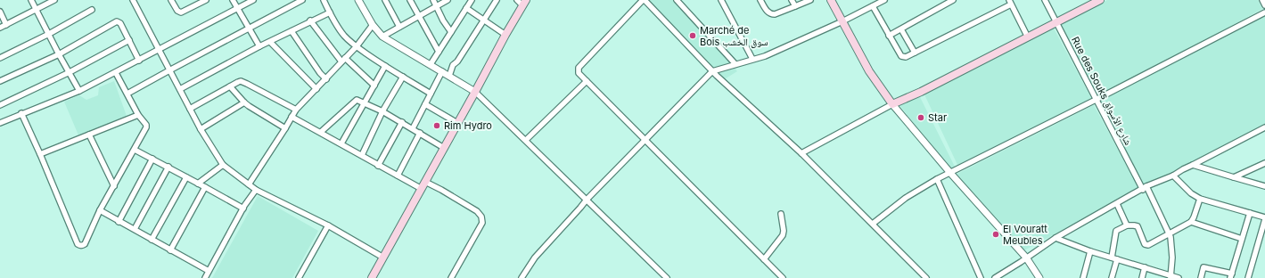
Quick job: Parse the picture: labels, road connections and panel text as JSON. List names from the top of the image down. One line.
{"streets":{"street":["Rue des Souks شارع الأسواق"]},"places":["Marché de Bois سوق الخشب","Star","Rim Hydro","El Vouratt Meubles"]}
